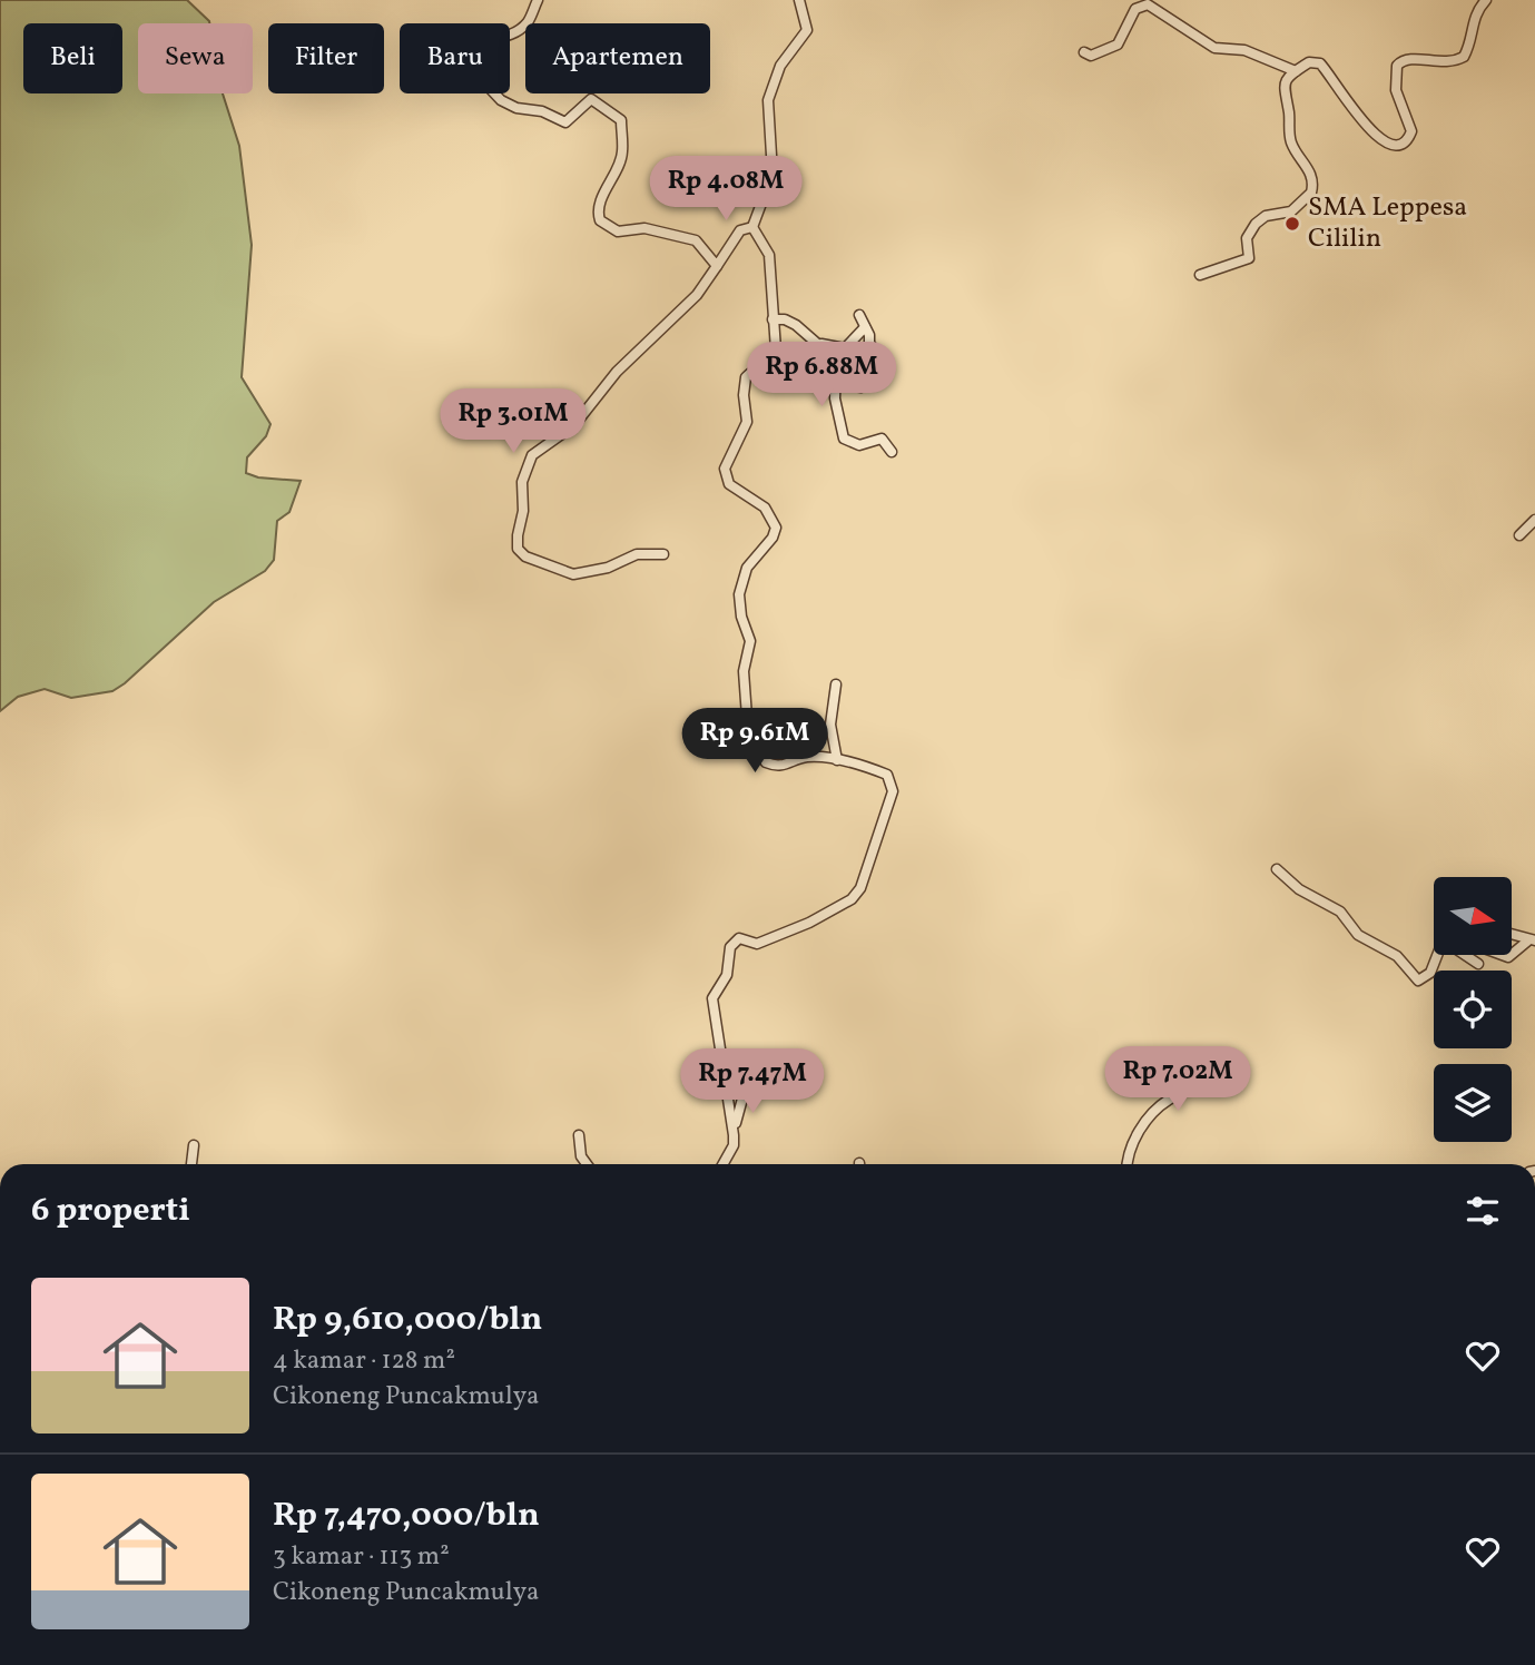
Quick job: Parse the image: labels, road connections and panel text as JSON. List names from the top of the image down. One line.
{"places":["SMA Leppesa Cililin"],"north":"right","page":{"chip":["Beli","Sewa","Filter","Baru","Apartemen"],"price":["Rp 4.08M","Rp 6.88M","Rp 3.01M","Rp 9.61M","Rp 7.02M","Rp 7.47M"],"heading":"6 properti","list":[{"name":"Rp 9,610,000/bln","note":"4 kamar · 128 m² · Cikoneng Puncakmulya"},{"name":"Rp 7,470,000/bln","note":"3 kamar · 113 m² · Cikoneng Puncakmulya"}]}}
